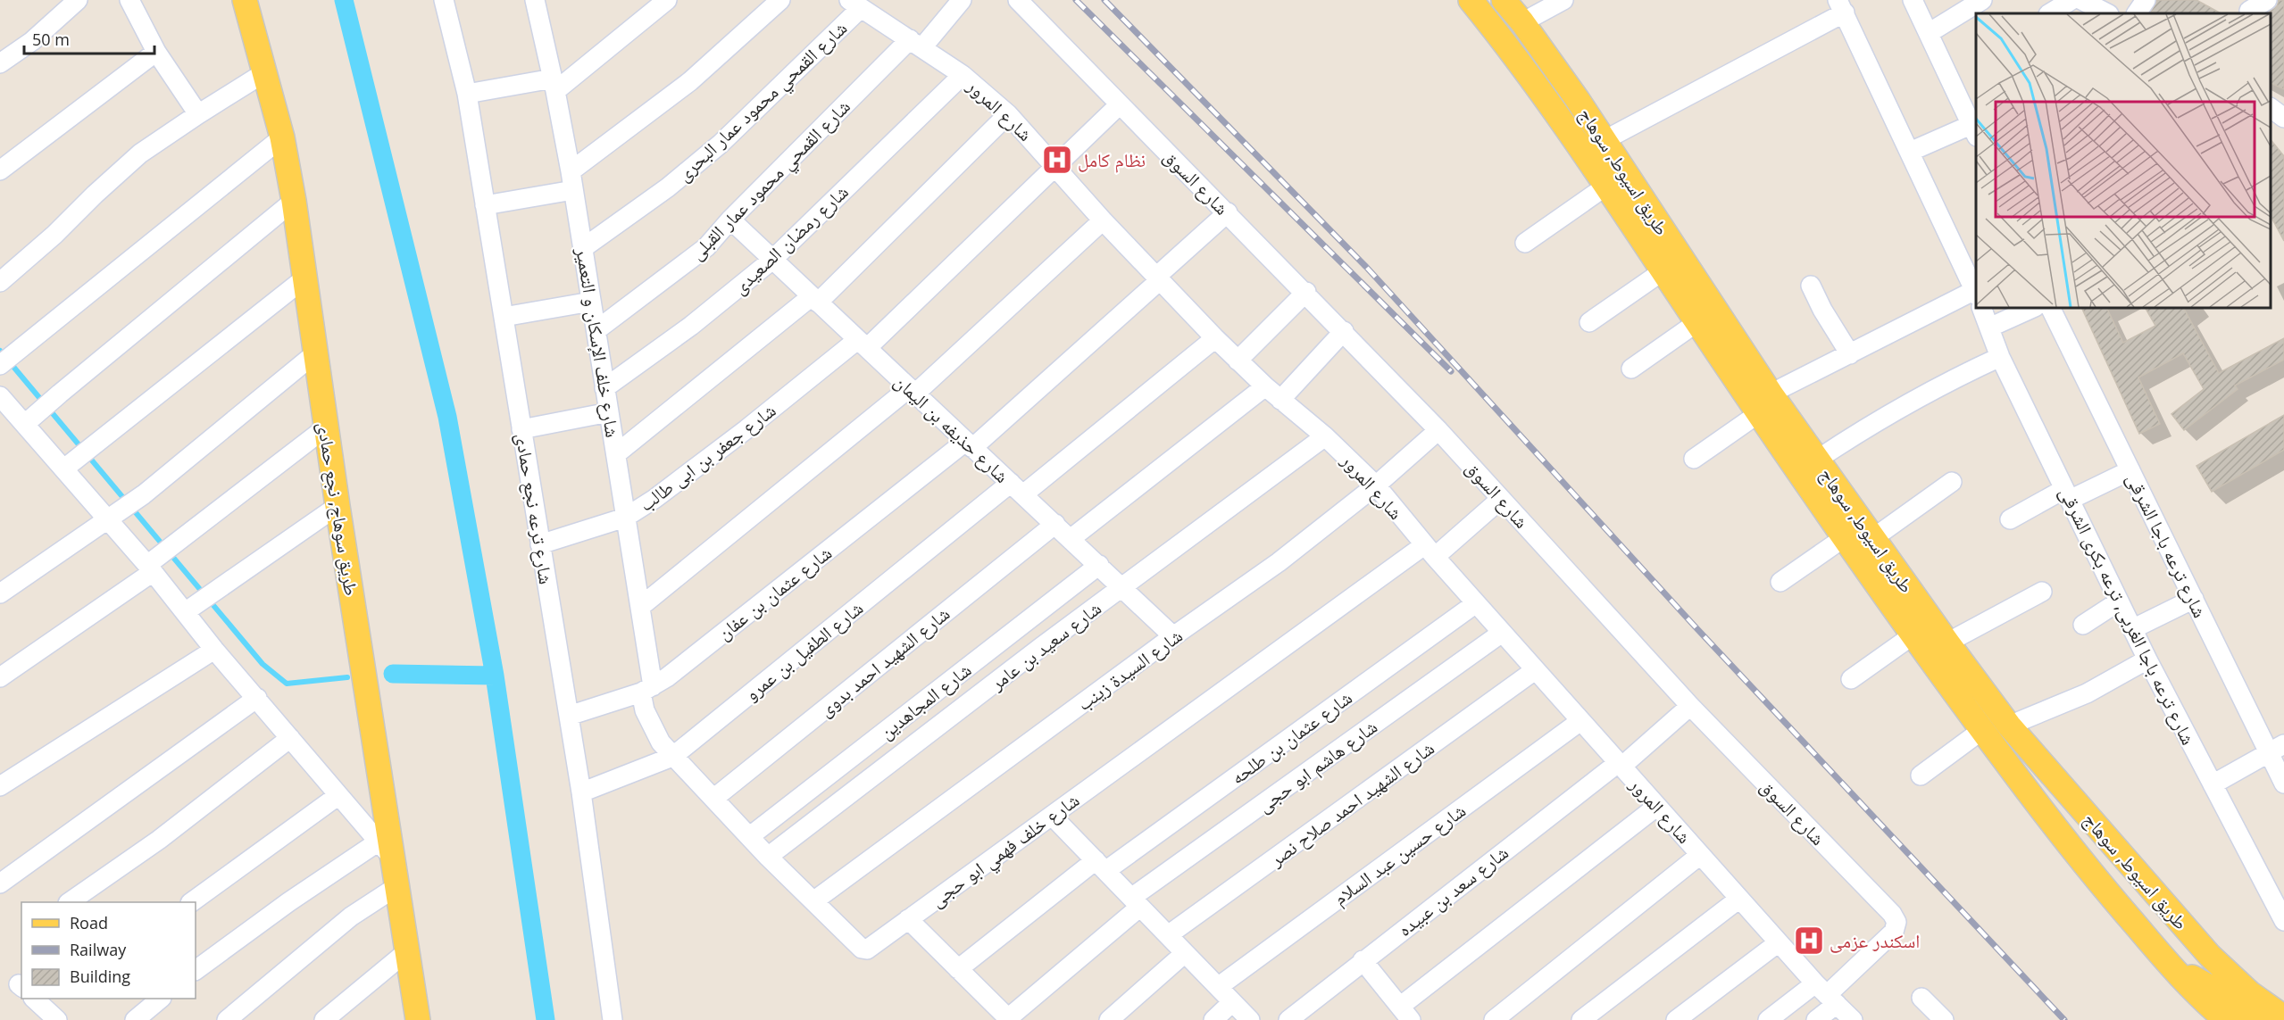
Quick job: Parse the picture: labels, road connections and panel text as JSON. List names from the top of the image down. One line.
{"streets":{"main road":["طريق اسيوط, سوهاج","طريق سوهاج, نجع حمادى"],"street":["شارع القمحي محمود عمار البحرى","شارع المرور","شارع القمحي محمود عمار القبلى","شارع السوق","شارع رمضان الصعيدى","شارع خلف الإسكان و التعمير","شارع حذيفه بن اليمان","شارع جعفر بن ابى طالب","شارع ترعه نجع حمادى","شارع ترعه باجا الشرقى","شارع عثمان بن عفان","شارع ترعه باجا الغربى, ترعه بكرى الشرقى","شارع سعيد بن عامر","شارع الطفيل بن عمرو","شارع الشهيد احمد بدوى","شارع السيدة زينب","شارع المجاهدين","شارع عثمان بن طلحه","شارع هاشم ابو حجى","شارع الشهيد احمد صلاح نصر","شارع خلف فهمي ابو حجى","شارع حسين عبد السلام","شارع سعد بن عبيده"]},"crossings":[["شارع القمحي محمود عمار البحرى","شارع المرور"],["شارع القمحي محمود عمار البحرى","شارع خلف الإسكان و التعمير"],["شارع المرور","شارع القمحي محمود عمار القبلى"],["شارع المرور","شارع السوق"],["شارع المرور","شارع رمضان الصعيدى"],["شارع المرور","شارع جعفر بن ابى طالب"],["شارع المرور","شارع عثمان بن عفان"],["شارع المرور","شارع سعيد بن عامر"],["شارع المرور","شارع الطفيل بن عمرو"],["شارع المرور","شارع السيدة زينب"],["شارع المرور","شارع عثمان بن طلحه"],["شارع المرور","شارع هاشم ابو حجى"],["شارع المرور","شارع الشهيد احمد صلاح نصر"],["شارع المرور","شارع خلف فهمي ابو حجى"],["شارع المرور","شارع حسين عبد السلام"],["شارع المرور","شارع سعد بن عبيده"],["شارع القمحي محمود عمار القبلى","شارع خلف الإسكان و التعمير"],["شارع القمحي محمود عمار القبلى","شارع حذيفه بن اليمان"],["شارع السوق","شارع جعفر بن ابى طالب"],["شارع السوق","شارع عثمان بن عفان"],["شارع السوق","شارع السيدة زينب"],["شارع السوق","شارع خلف فهمي ابو حجى"],["شارع السوق","شارع سعد بن عبيده"],["شارع رمضان الصعيدى","شارع خلف الإسكان و التعمير"],["شارع رمضان الصعيدى","شارع حذيفه بن اليمان"],["شارع خلف الإسكان و التعمير","شارع جعفر بن ابى طالب"],["شارع خلف الإسكان و التعمير","شارع عثمان بن عفان"],["شارع خلف الإسكان و التعمير","شارع خلف فهمي ابو حجى"],["شارع حذيفه بن اليمان","شارع جعفر بن ابى طالب"],["شارع حذيفه بن اليمان","شارع عثمان بن عفان"],["شارع حذيفه بن اليمان","شارع سعيد بن عامر"],["شارع حذيفه بن اليمان","شارع الطفيل بن عمرو"],["شارع حذيفه بن اليمان","شارع الشهيد احمد بدوى"],["شارع حذيفه بن اليمان","شارع السيدة زينب"],["شارع حذيفه بن اليمان","شارع المجاهدين"],["شارع جعفر بن ابى طالب","شارع ترعه نجع حمادى"],["شارع ترعه نجع حمادى","شارع عثمان بن عفان"],["شارع ترعه نجع حمادى","شارع الطفيل بن عمرو"],["شارع عثمان بن عفان","شارع خلف فهمي ابو حجى"],["شارع سعيد بن عامر","شارع خلف فهمي ابو حجى"],["شارع الطفيل بن عمرو","شارع خلف فهمي ابو حجى"],["شارع الشهيد احمد بدوى","شارع خلف فهمي ابو حجى"],["شارع السيدة زينب","شارع خلف فهمي ابو حجى"],["شارع المجاهدين","شارع خلف فهمي ابو حجى"]],"places":{"hospital":["نظام كامل","اسكندر عزمى"]},"legend":["Road","Railway","Building"],"scale_bar":"50 m"}
